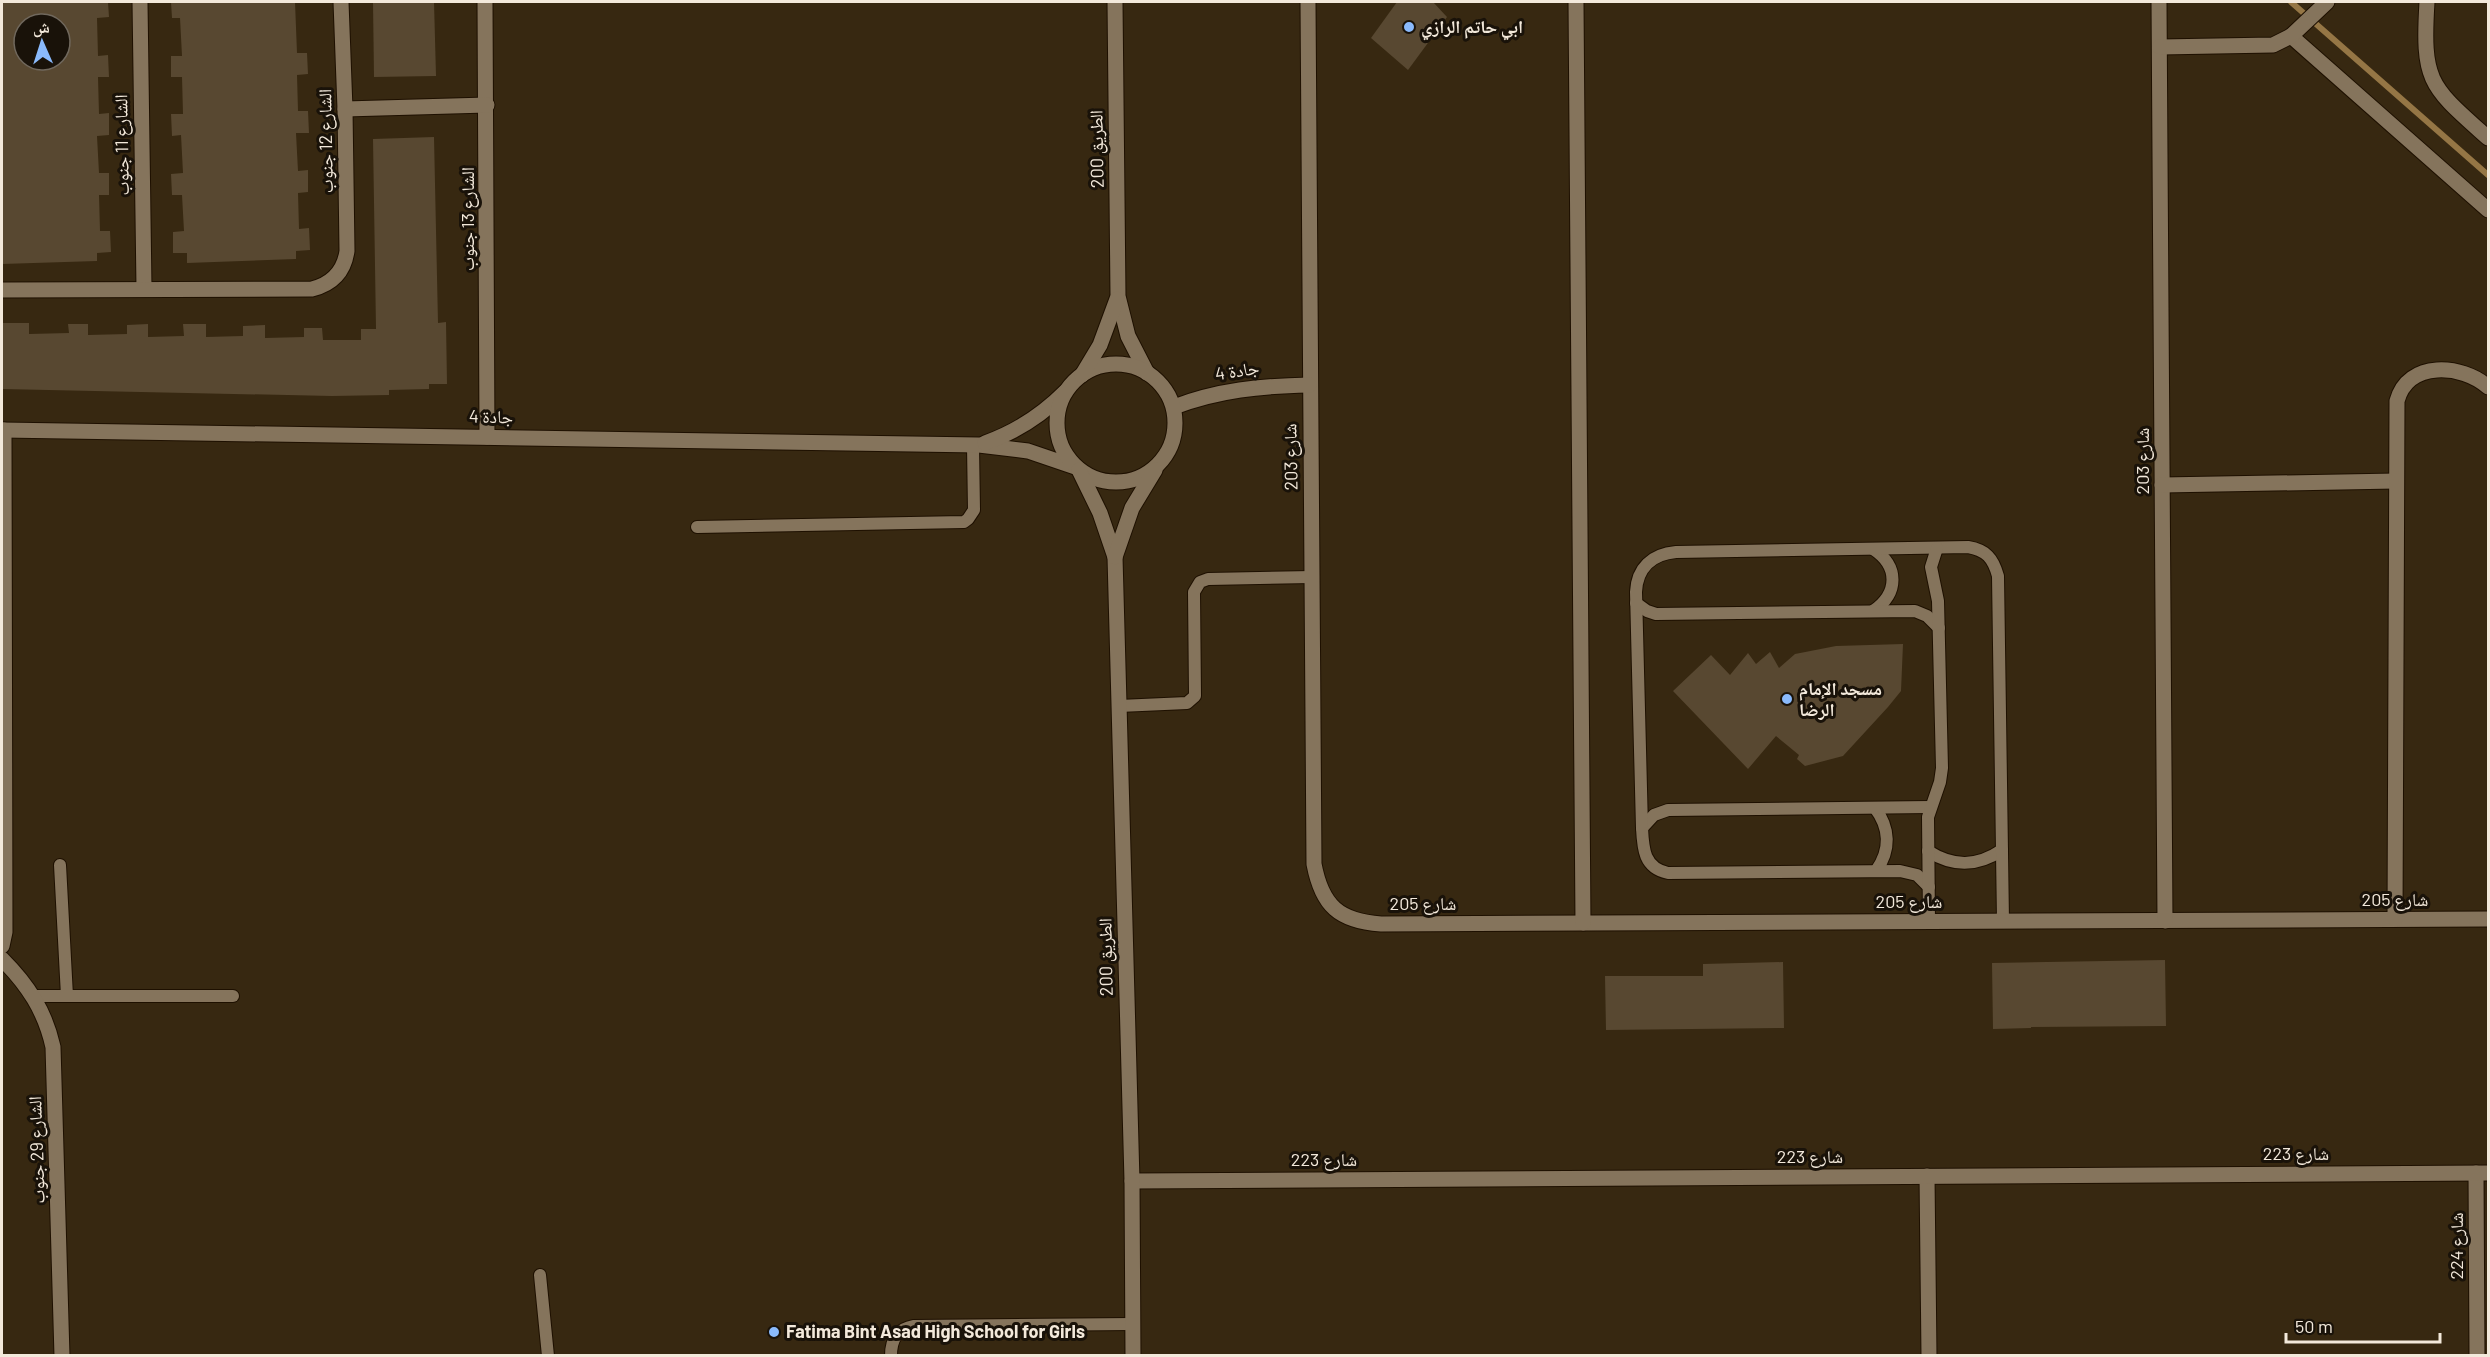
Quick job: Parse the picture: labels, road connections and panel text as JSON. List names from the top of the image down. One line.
{"streets":{"street":["الشارع 12 جنوب","الشارع 11 جنوب","الطريق 200","الشارع 13 جنوب","جادة 4","شارع 203","شارع 205","الشارع 29 جنوب","شارع 223","شارع 224"]},"crossings":[["الشارع 12 جنوب","الشارع 11 جنوب"],["الطريق 200","جادة 4"],["الطريق 200","شارع 223"],["الشارع 13 جنوب","جادة 4"],["جادة 4","شارع 203"],["شارع 203","شارع 205"],["شارع 223","شارع 224"]],"places":["ابي حاتم الرازي","مسجد الإمام الرضا","Fatima Bint Asad High School for Girls"],"scale_bar":"50 m","north":"top"}
